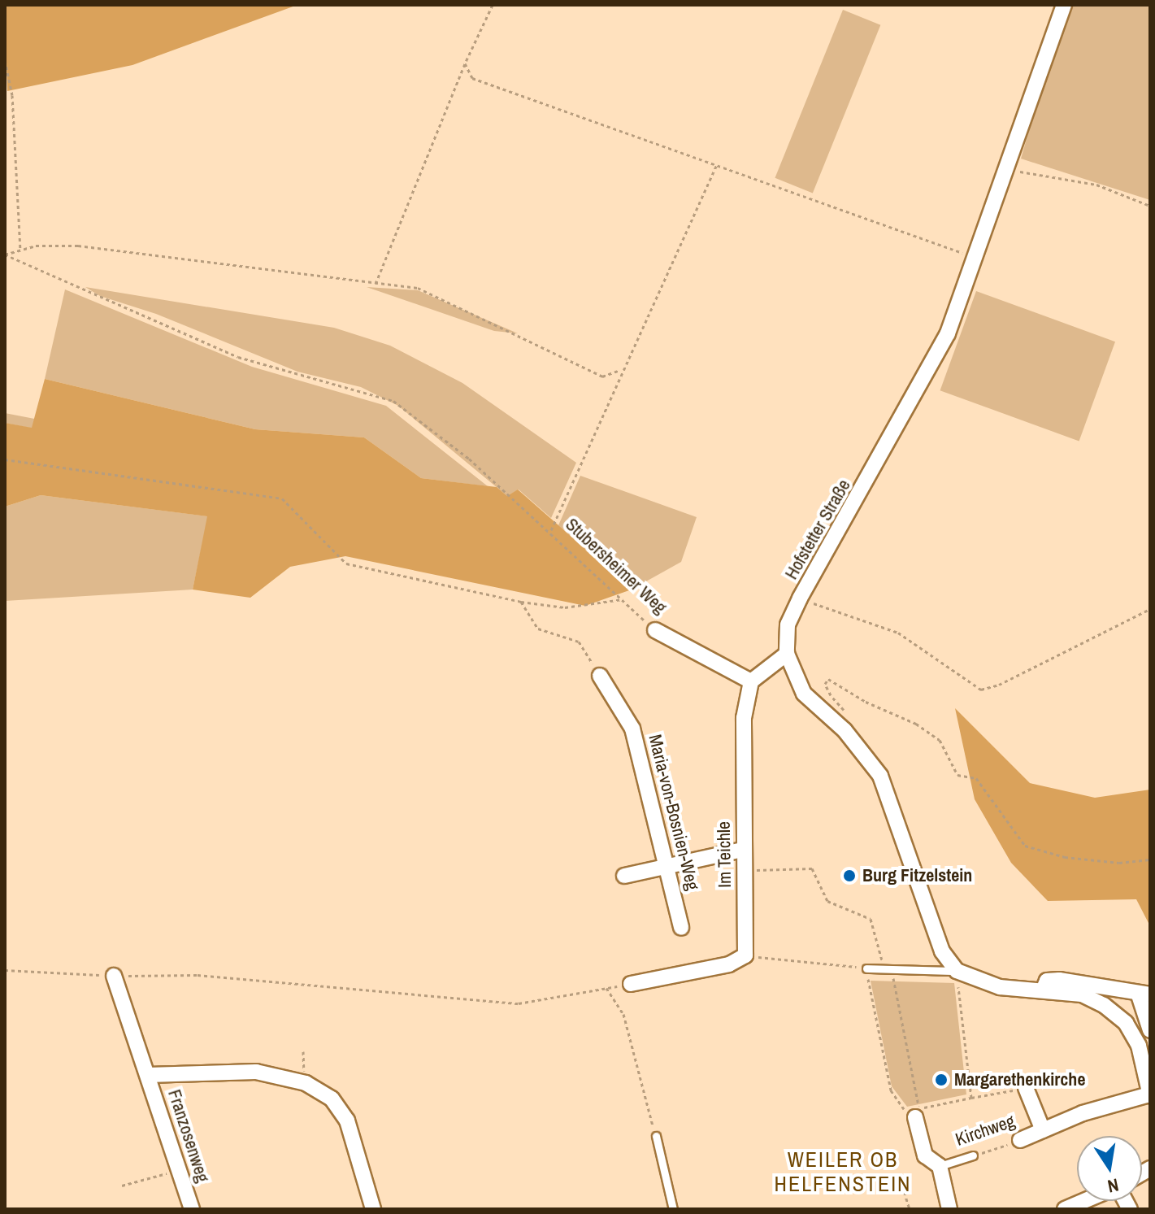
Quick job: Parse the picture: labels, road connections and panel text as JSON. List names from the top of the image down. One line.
{"streets":{"street":["Hofstetter Straße","Stubersheimer Weg","Maria-von-Bosnien-Weg","Im Teichle","Kirchweg","Franzosenweg"]},"crossings":[["Stubersheimer Weg","Im Teichle"]],"districts":["WEILER OB HELFENSTEIN"],"places":["Burg Fitzelstein","Margarethenkirche"],"north":"bottom"}
